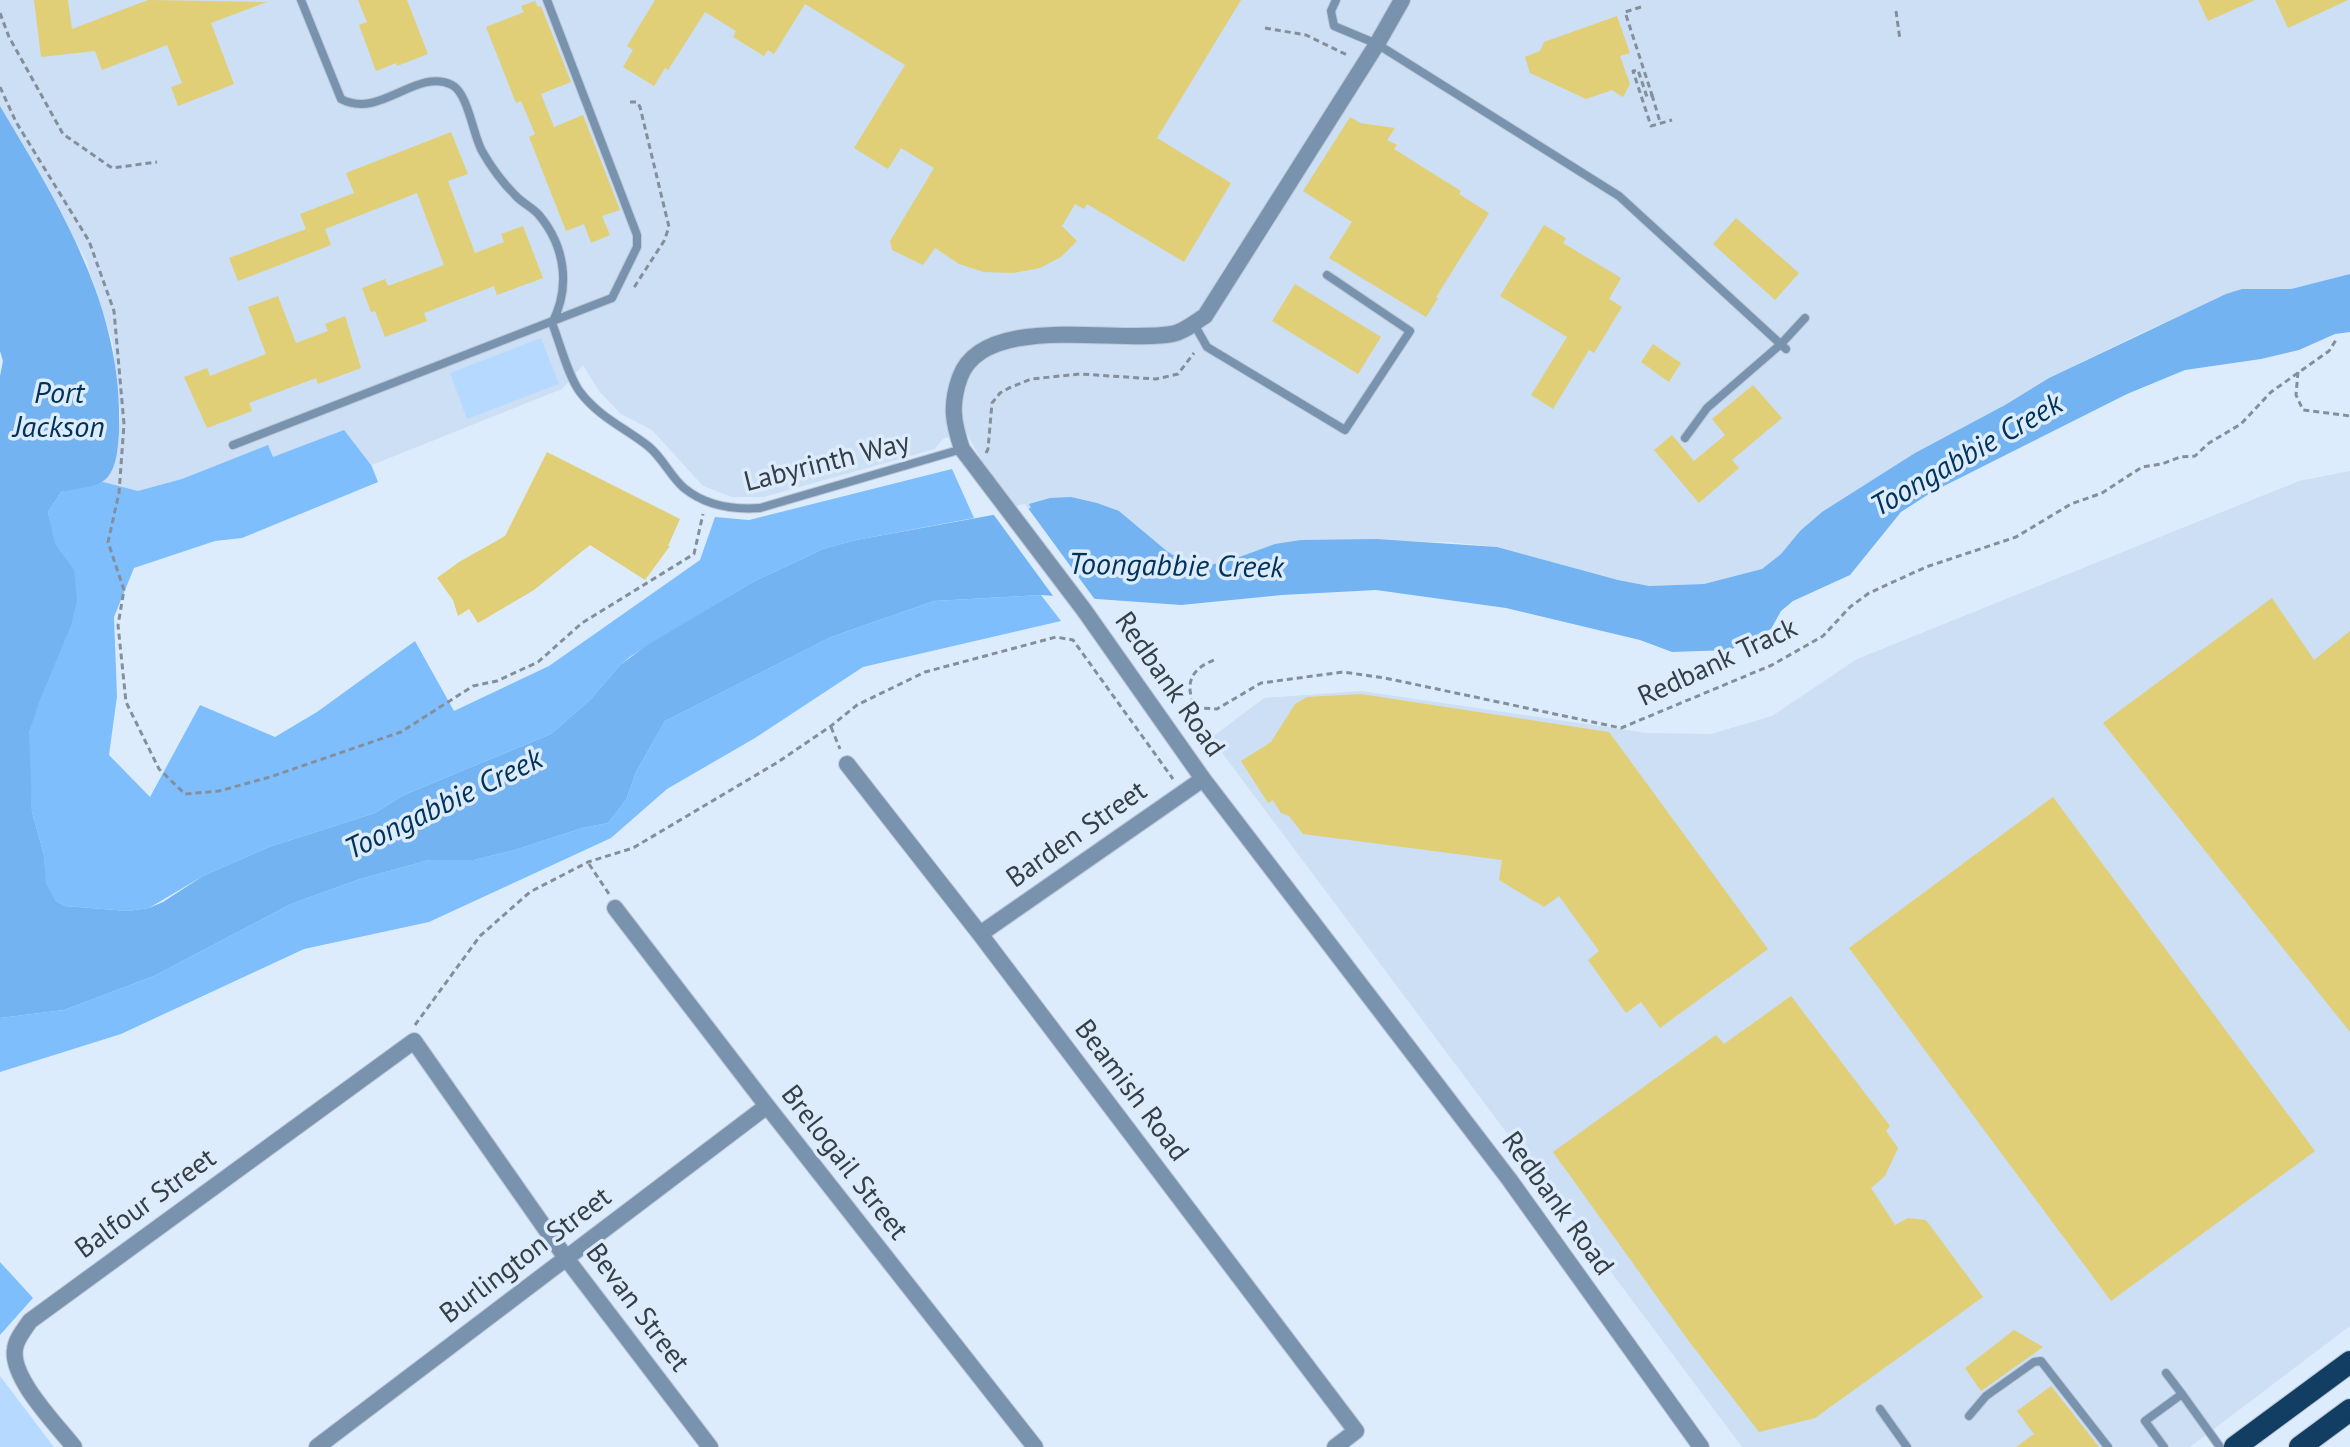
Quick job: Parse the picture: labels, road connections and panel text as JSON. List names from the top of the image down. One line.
{"streets":{"street":["Redbank Road","Barden Street","Beamish Road","Brelogail Street","Balfour Street","Burlington Street","Bevan Street"],"lane":["Labyrinth Way"],"path":["Redbank Track"]},"crossings":[["Labyrinth Way","Redbank Road"],["Redbank Road","Barden Street"],["Barden Street","Beamish Road"],["Brelogail Street","Burlington Street"],["Balfour Street","Bevan Street"],["Burlington Street","Bevan Street"]],"water":["Port Jackson","Toongabbie Creek"]}
